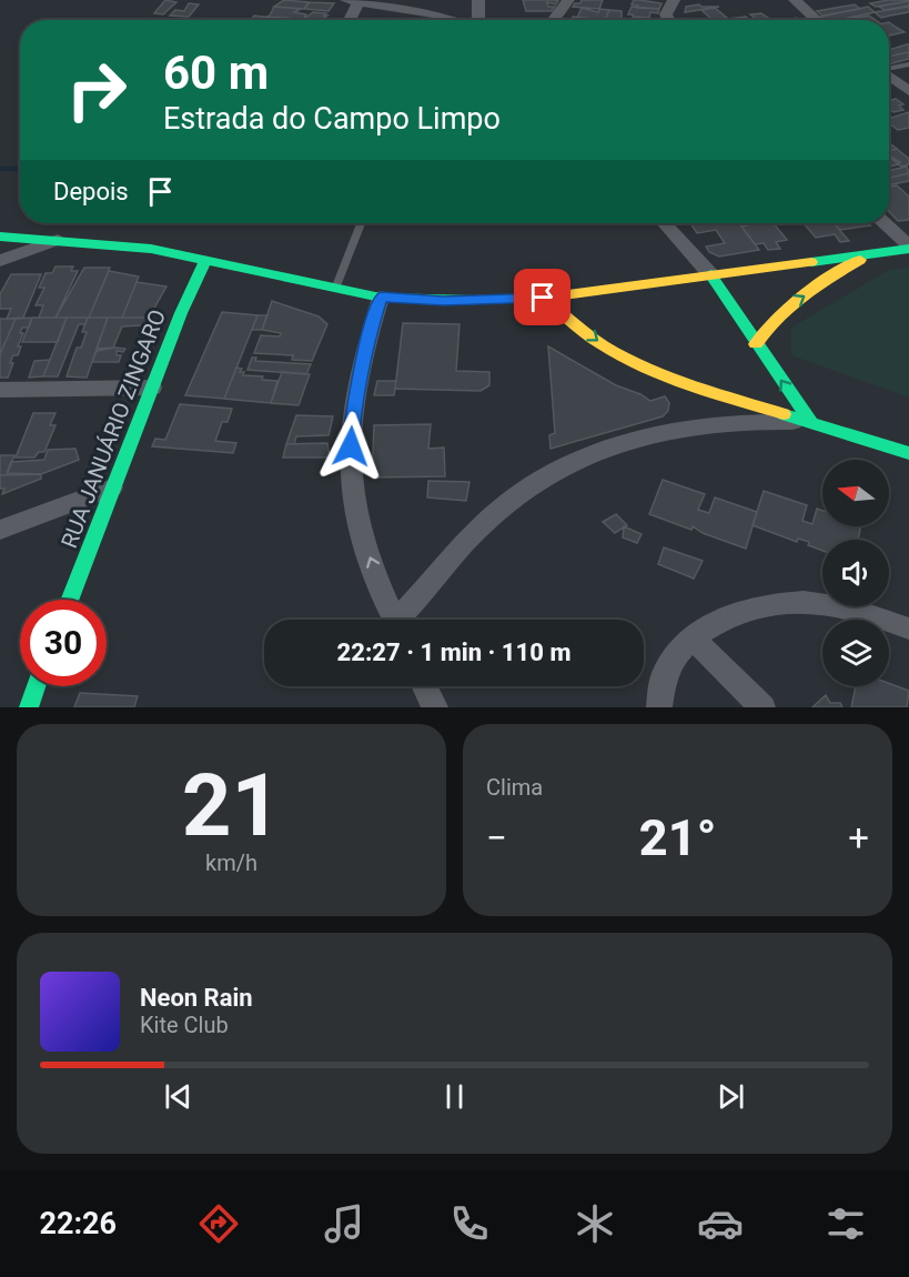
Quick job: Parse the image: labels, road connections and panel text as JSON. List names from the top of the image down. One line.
{"streets":{"main road":["RUA JANUÁRIO ZINGARO"]},"north":"left","page":{"turn":["60 m","Estrada do Campo Limpo"],"then":"Depois","limit":"30","trip":"22:27 · 1 min · 110 m","tile":[["21","km/h"],"Clima"],"heat":["−","21°","+"],"song":["Neon Rain","Kite Club"],"tabs":"22:26"}}
